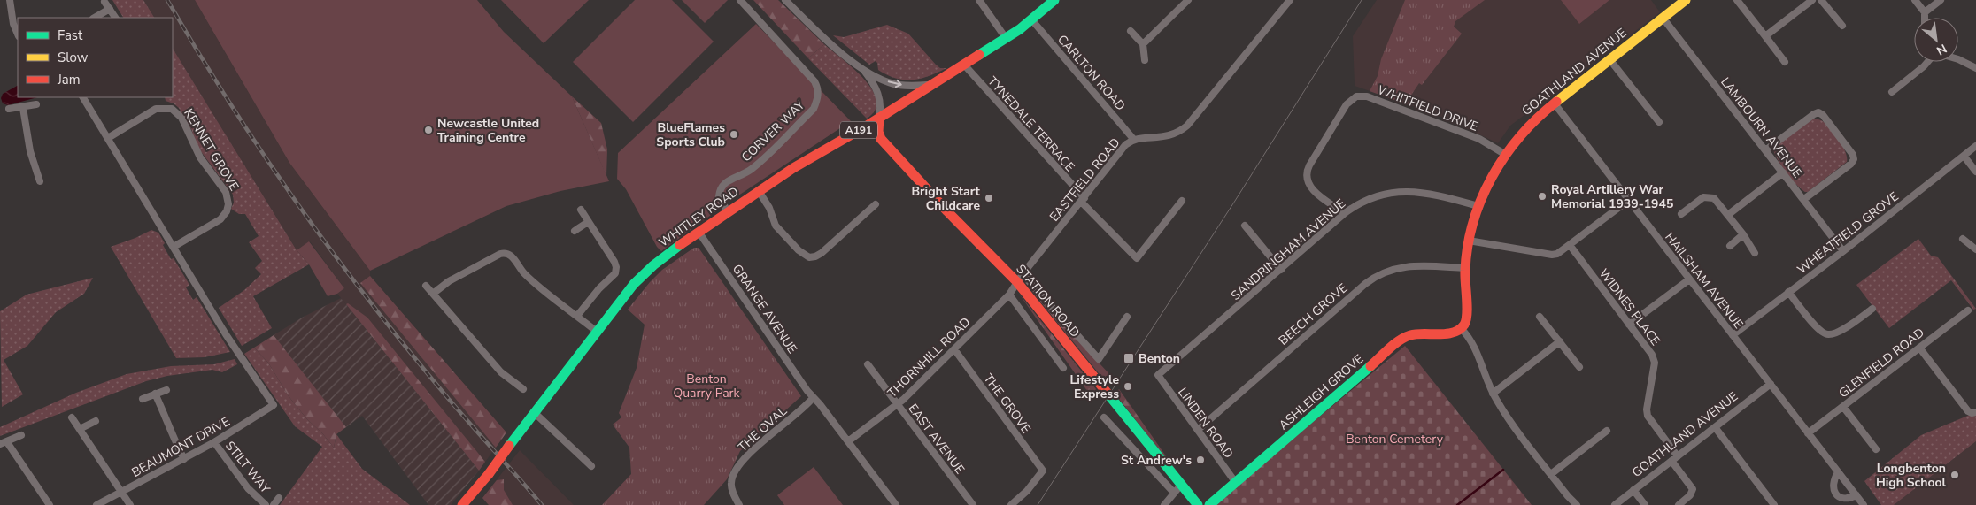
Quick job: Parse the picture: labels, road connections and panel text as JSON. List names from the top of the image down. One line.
{"streets":{"main road":["GOATHLAND AVENUE","A191","WHITLEY ROAD","STATION ROAD","ASHLEIGH GROVE"],"street":["CARLTON ROAD","WHITFIELD DRIVE","TYNEDALE TERRACE","LAMBOURN AVENUE","CORVER WAY","KENNET GROVE","EASTFIELD ROAD","WHEATFIELD GROVE","SANDRINGHAM AVENUE","HAILSHAM AVENUE","WIDNES PLACE","GRANGE AVENUE","BEECH GROVE","THORNHILL ROAD","GLENFIELD ROAD","THE GROVE","LINDEN ROAD","THE OVAL","EAST AVENUE","BEAUMONT DRIVE","STILT WAY"]},"crossings":[["GOATHLAND AVENUE","WHITFIELD DRIVE"],["GOATHLAND AVENUE","LAMBOURN AVENUE"],["GOATHLAND AVENUE","SANDRINGHAM AVENUE"],["GOATHLAND AVENUE","HAILSHAM AVENUE"],["GOATHLAND AVENUE","WIDNES PLACE"],["GOATHLAND AVENUE","BEECH GROVE"],["GOATHLAND AVENUE","ASHLEIGH GROVE"],["CARLTON ROAD","A191"],["CARLTON ROAD","EASTFIELD ROAD"],["CARLTON ROAD","WHITLEY ROAD"],["WHITFIELD DRIVE","SANDRINGHAM AVENUE"],["TYNEDALE TERRACE","EASTFIELD ROAD"],["TYNEDALE TERRACE","WHITLEY ROAD"],["LAMBOURN AVENUE","WHEATFIELD GROVE"],["A191","WHITLEY ROAD"],["CORVER WAY","WHITLEY ROAD"],["KENNET GROVE","BEAUMONT DRIVE"],["EASTFIELD ROAD","STATION ROAD"],["EASTFIELD ROAD","THORNHILL ROAD"],["WHITLEY ROAD","STATION ROAD"],["WHITLEY ROAD","GRANGE AVENUE"],["WHEATFIELD GROVE","HAILSHAM AVENUE"],["SANDRINGHAM AVENUE","LINDEN ROAD"],["HAILSHAM AVENUE","GLENFIELD ROAD"],["STATION ROAD","THORNHILL ROAD"],["GRANGE AVENUE","THORNHILL ROAD"],["GRANGE AVENUE","THE OVAL"],["BEECH GROVE","LINDEN ROAD"],["THORNHILL ROAD","THE GROVE"],["THORNHILL ROAD","EAST AVENUE"],["ASHLEIGH GROVE","LINDEN ROAD"],["BEAUMONT DRIVE","STILT WAY"]],"parks":["Benton Quarry Park","Benton Cemetery"],"places":{"other":["Newcastle United Training Centre","BlueFlames Sports Club","Royal Artillery War Memorial 1939-1945","Bright Start Childcare","Lifestyle Express","St Andrew's","Longbenton High School"],"transit":["Benton"]},"legend":["Fast","Slow","Jam"],"north":"bottom right"}
